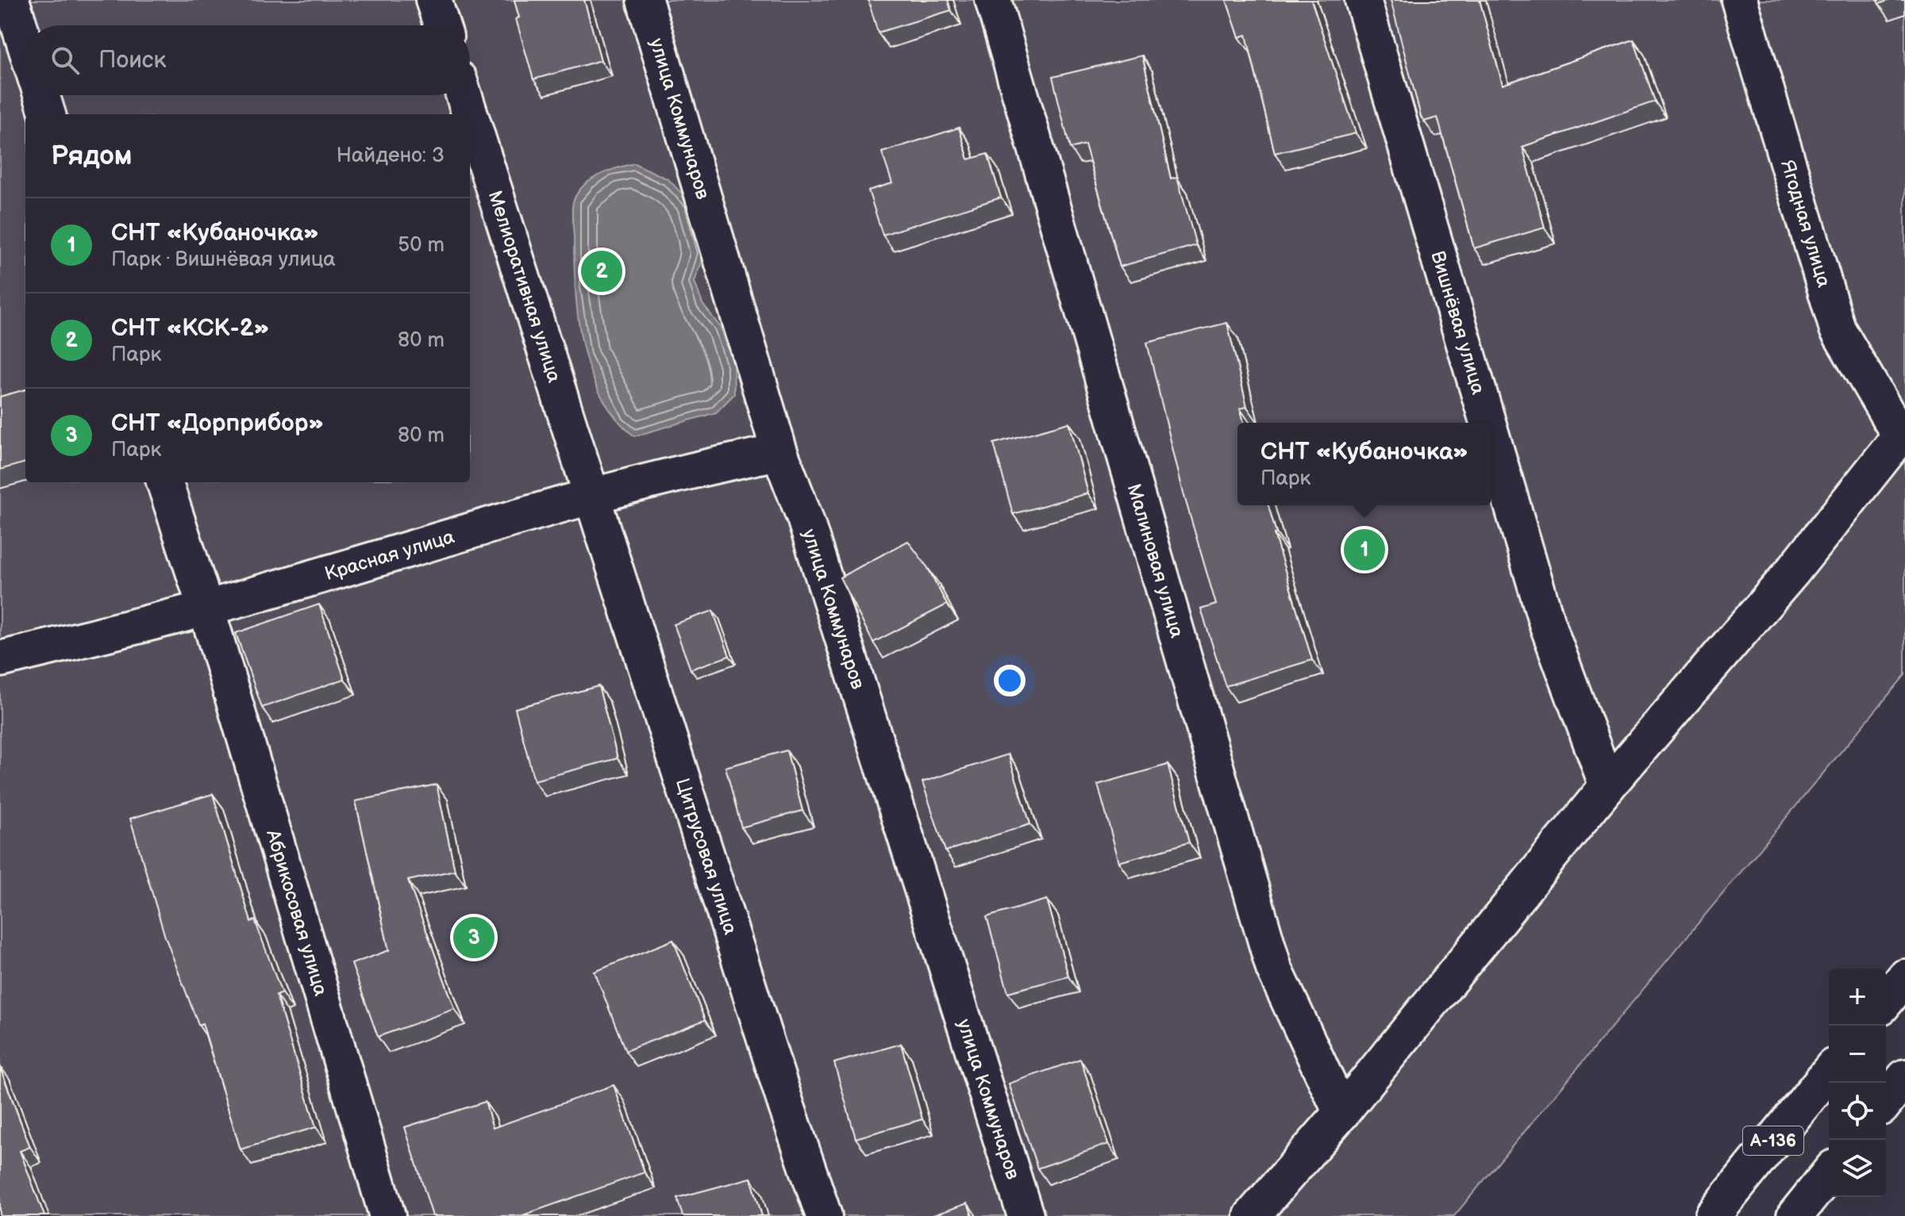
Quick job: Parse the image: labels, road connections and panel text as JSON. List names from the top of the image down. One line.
{"streets":{"main road":["улица Коммунаров","Ягодная улица","Мелиоративная улица","Вишнёвая улица","Красная улица","Малиновая улица","Цитрусовая улица","Абрикосовая улица","А-136"]},"crossings":[["улица Коммунаров","Красная улица"],["Мелиоративная улица","Красная улица"],["Мелиоративная улица","Цитрусовая улица"],["Красная улица","Цитрусовая улица"],["Красная улица","Абрикосовая улица"]],"page":{"search":"Поиск","heading":["Рядом","Найдено: 3"],"list":[{"mark":"1","name":"СНТ «Кубаночка»","note":"Парк · Вишнёвая улица","value":"50 m"},{"mark":"2","name":"СНТ «КСК-2»","note":"Парк","value":"80 m"},{"mark":"3","name":"СНТ «Дорприбор»","note":"Парк","value":"80 m"}],"pins":["2","1","3"],"popup":["СНТ «Кубаночка»","Парк"],"map_buttons":["+","−"]}}
